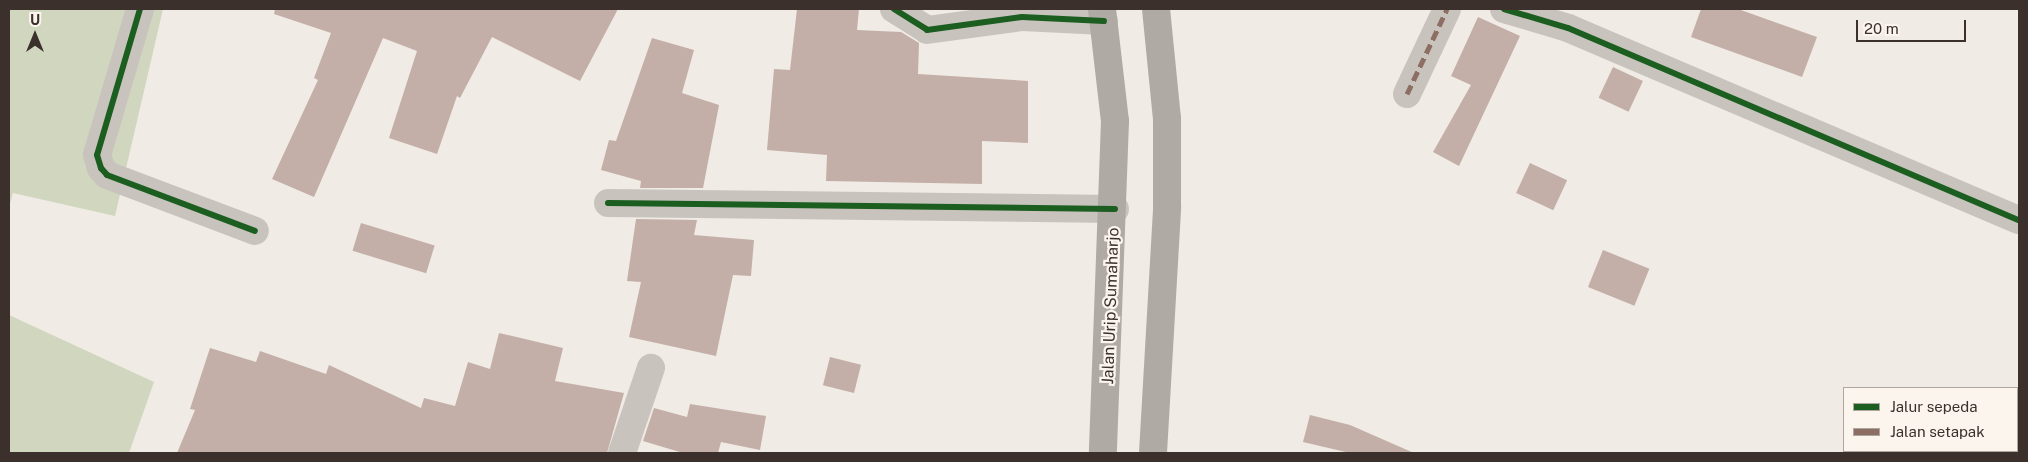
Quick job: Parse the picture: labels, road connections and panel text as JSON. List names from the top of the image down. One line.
{"streets":{"highway":["Jalan Urip Sumaharjo"]},"legend":["Jalur sepeda","Jalan setapak"],"scale_bar":"20 m","north":"top"}
